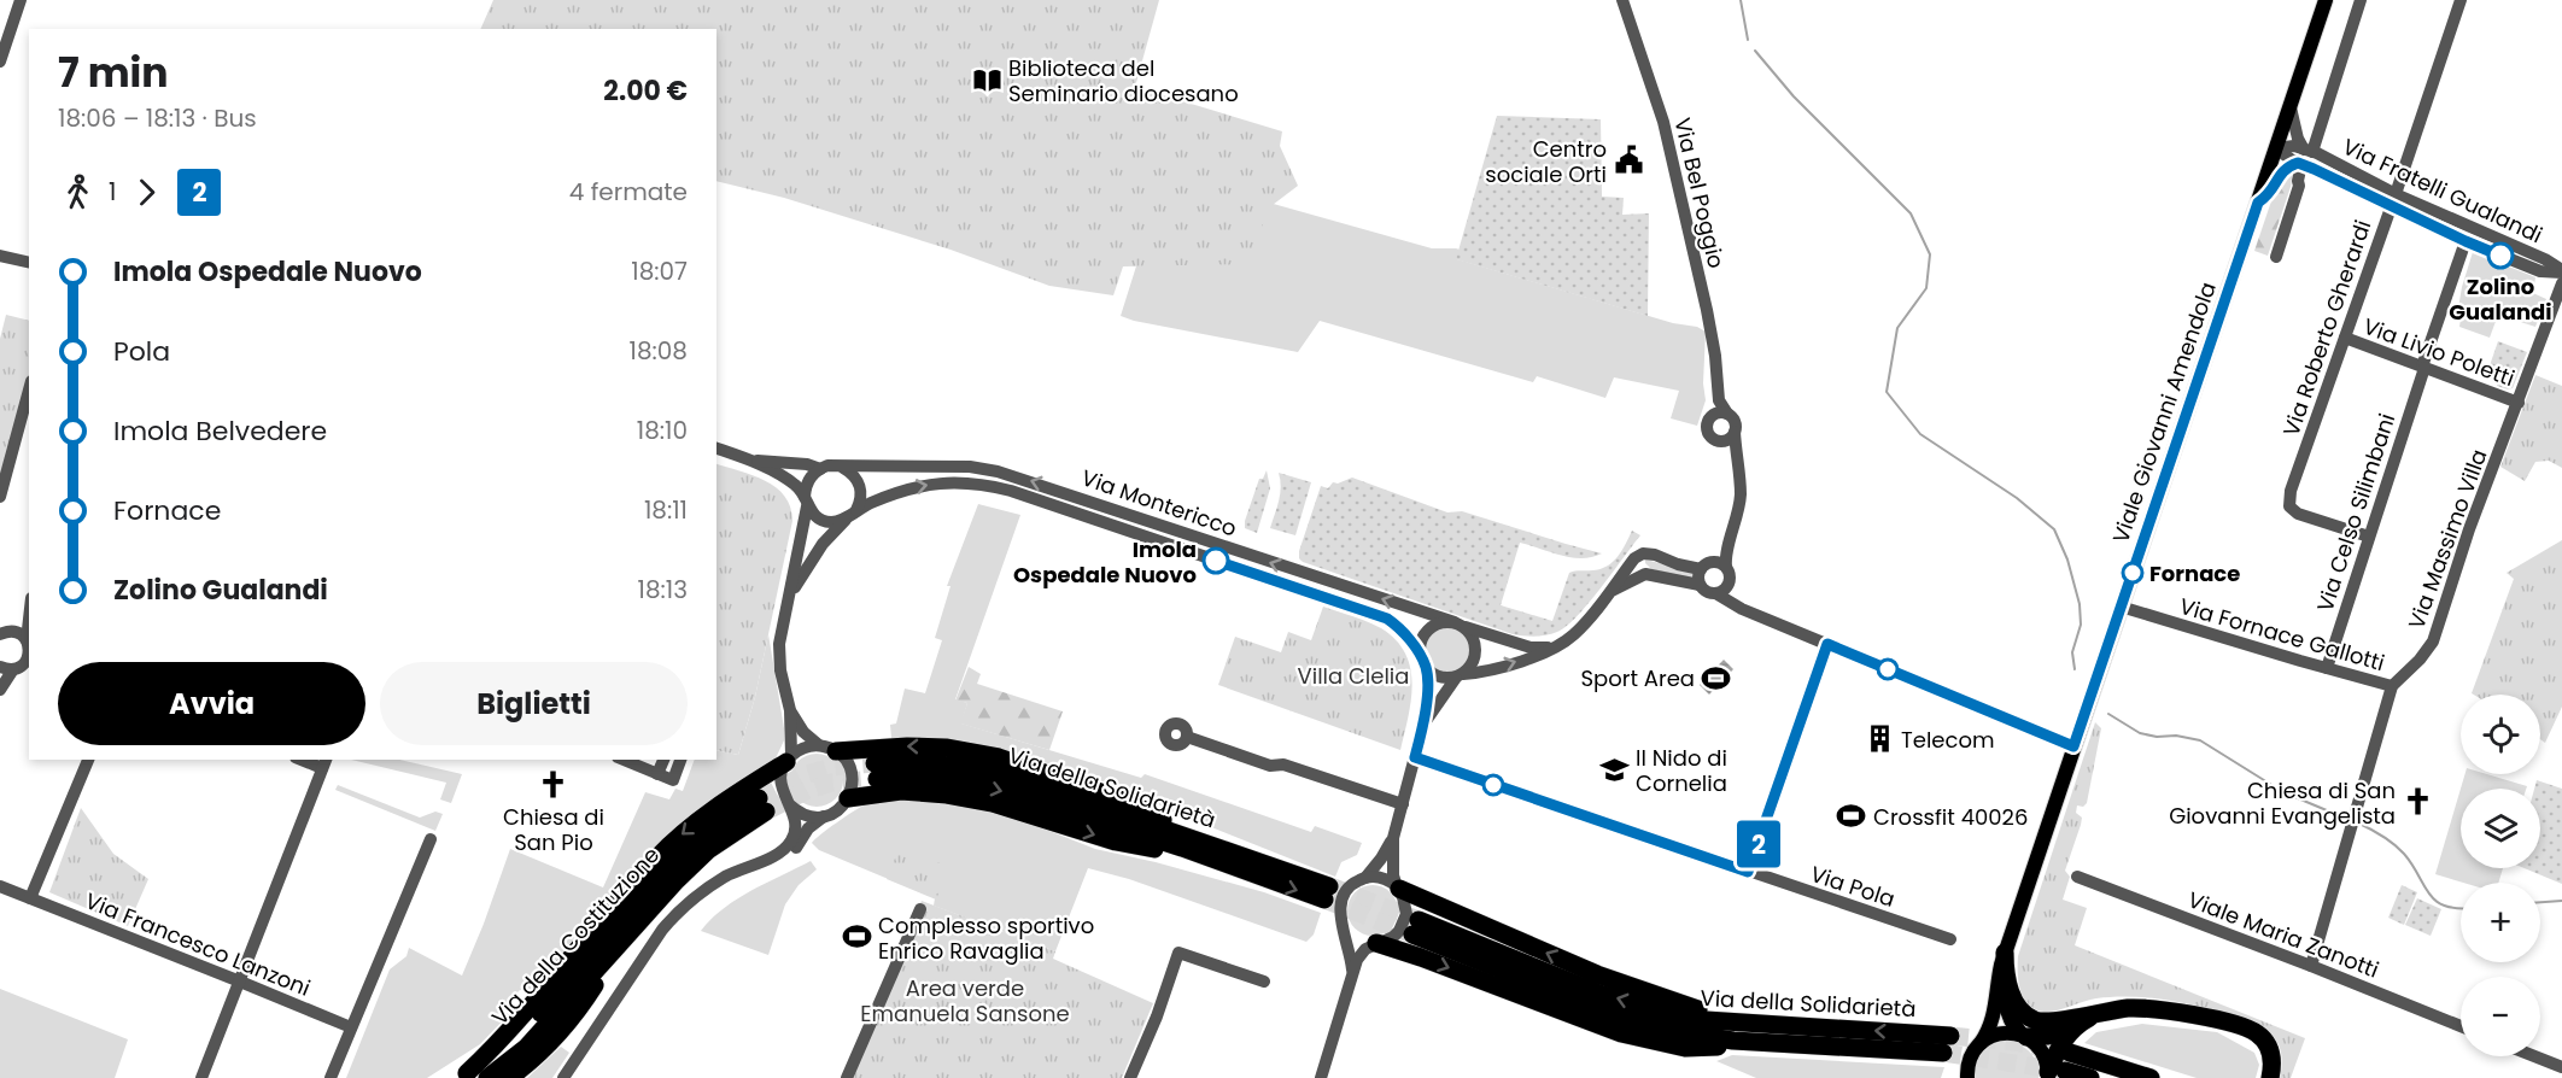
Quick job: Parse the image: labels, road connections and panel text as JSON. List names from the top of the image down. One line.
{"streets":{"highway":["Via della Solidarietà","Via della Costituzione"],"main road":["Viale Giovanni Amendola"],"street":["Via Fratelli Gualandi","Via Bel Poggio","Via Roberto Gherardi","Via Livio Poletti","Via Montericco","Via Celso Silimbani","Via Massimo Villa","Via Fornace Gallotti","Via Pola","Viale Maria Zanotti","Via Francesco Lanzoni"]},"crossings":[["Via Fratelli Gualandi","Via Roberto Gherardi"],["Via Fratelli Gualandi","Viale Giovanni Amendola"],["Via Fratelli Gualandi","Via Celso Silimbani"],["Via Roberto Gherardi","Via Livio Poletti"],["Via Roberto Gherardi","Via Celso Silimbani"],["Via Livio Poletti","Via Celso Silimbani"],["Via Livio Poletti","Via Massimo Villa"],["Viale Giovanni Amendola","Via Fornace Gallotti"],["Via Celso Silimbani","Via Fornace Gallotti"],["Via Massimo Villa","Via Fornace Gallotti"],["Via Massimo Villa","Viale Maria Zanotti"]],"parks":["Villa Clelia","Area verde Emanuela Sansone"],"places":{"library":["Biblioteca del Seminario diocesano"],"public building":["Centro sociale Orti"],"other":["Zolino Gualandi","Imola Ospedale Nuovo","Fornace"],"sports":["Sport Area","Crossfit 40026","Complesso sportivo Enrico Ravaglia"],"building":["Telecom"],"school or university":["Il Nido di Cornelia"],"church":["Chiesa di San Pio","Chiesa di San Giovanni Evangelista"]},"lines":["bus line 2"],"page":{"on_map":"2","heading":["7 min","18:06 – 18:13 · Bus","2.00 €"],"legs":["1","2","4 fermate"],"list":[{"name":"Imola Ospedale Nuovo","value":"18:07"},{"name":"Pola","value":"18:08"},{"name":"Imola Belvedere","value":"18:10"},{"name":"Fornace","value":"18:11"},{"name":"Zolino Gualandi","value":"18:13"}],"buttons":["Avvia","Biglietti"],"map_buttons":["+","−"]}}
